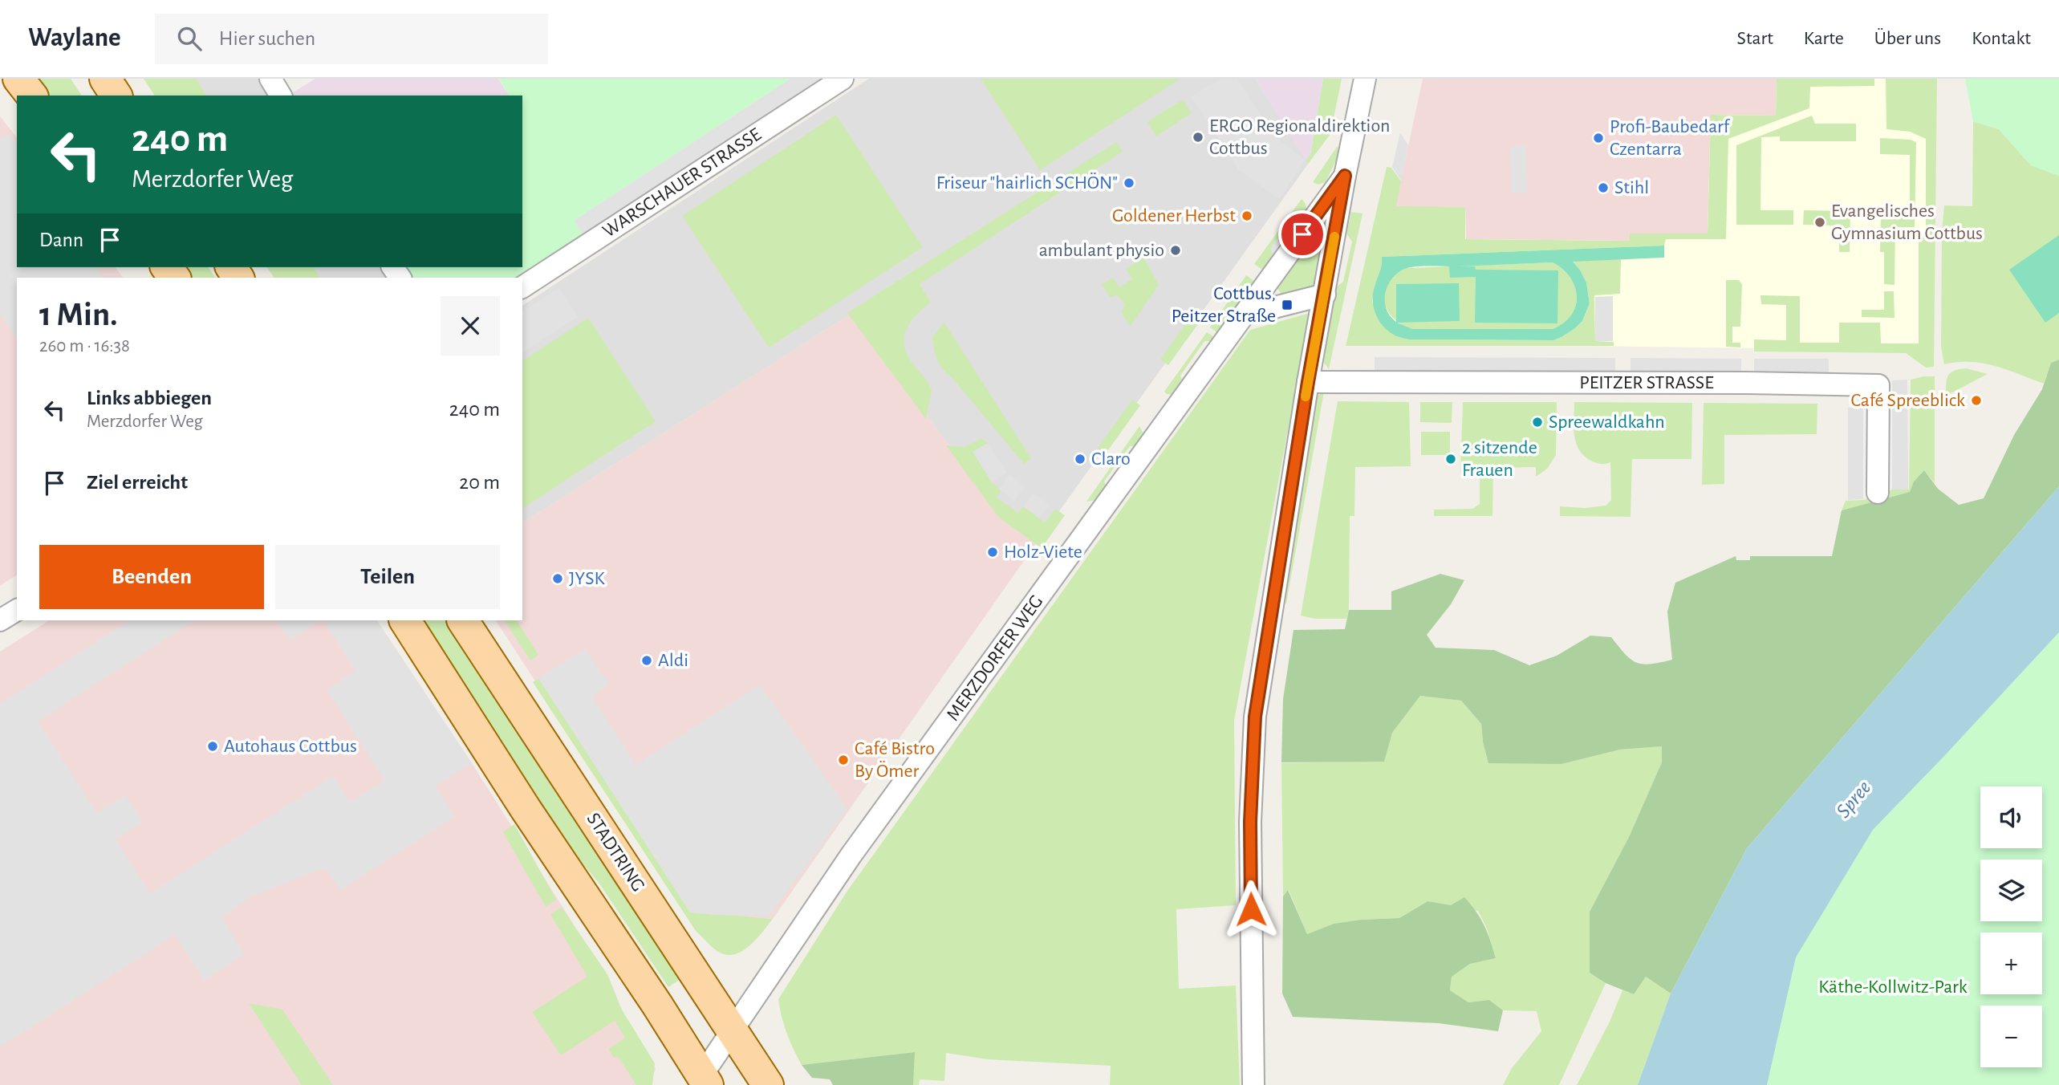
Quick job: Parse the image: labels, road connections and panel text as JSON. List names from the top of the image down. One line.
{"streets":{"main road":["STADTRING"],"street":["WARSCHAUER STRASSE","PEITZER STRASSE","MERZDORFER WEG"]},"crossings":[["MERZDORFER WEG","STADTRING"]],"water":["Spree"],"parks":["Käthe-Kollwitz-Park"],"places":{"other":["ERGO Regionaldirektion Cottbus","Profi-Baubedarf Czentarra","Friseur \"hairlich SCHÖN\"","Stihl","Goldener Herbst","Evangelisches Gymnasium Cottbus","ambulant physio","Café Spreeblick","Spreewaldkahn","Claro","2 sitzende Frauen","Holz-Viete","JYSK","Aldi","Autohaus Cottbus","Café Bistro By Ömer"],"transit":["Cottbus, Peitzer Straße"]},"page":{"header":"Waylane","search":"Hier suchen","nav":["Start","Karte","Über uns","Kontakt"],"turn":["240 m","Merzdorfer Weg"],"then":"Dann","heading":["1 Min.","260 m · 16:38"],"list":[{"name":"Links abbiegen","note":"Merzdorfer Weg","value":"240 m"},{"name":"Ziel erreicht","value":"20 m"}],"buttons":["Beenden","Teilen"],"map_buttons":["+","−"]}}
